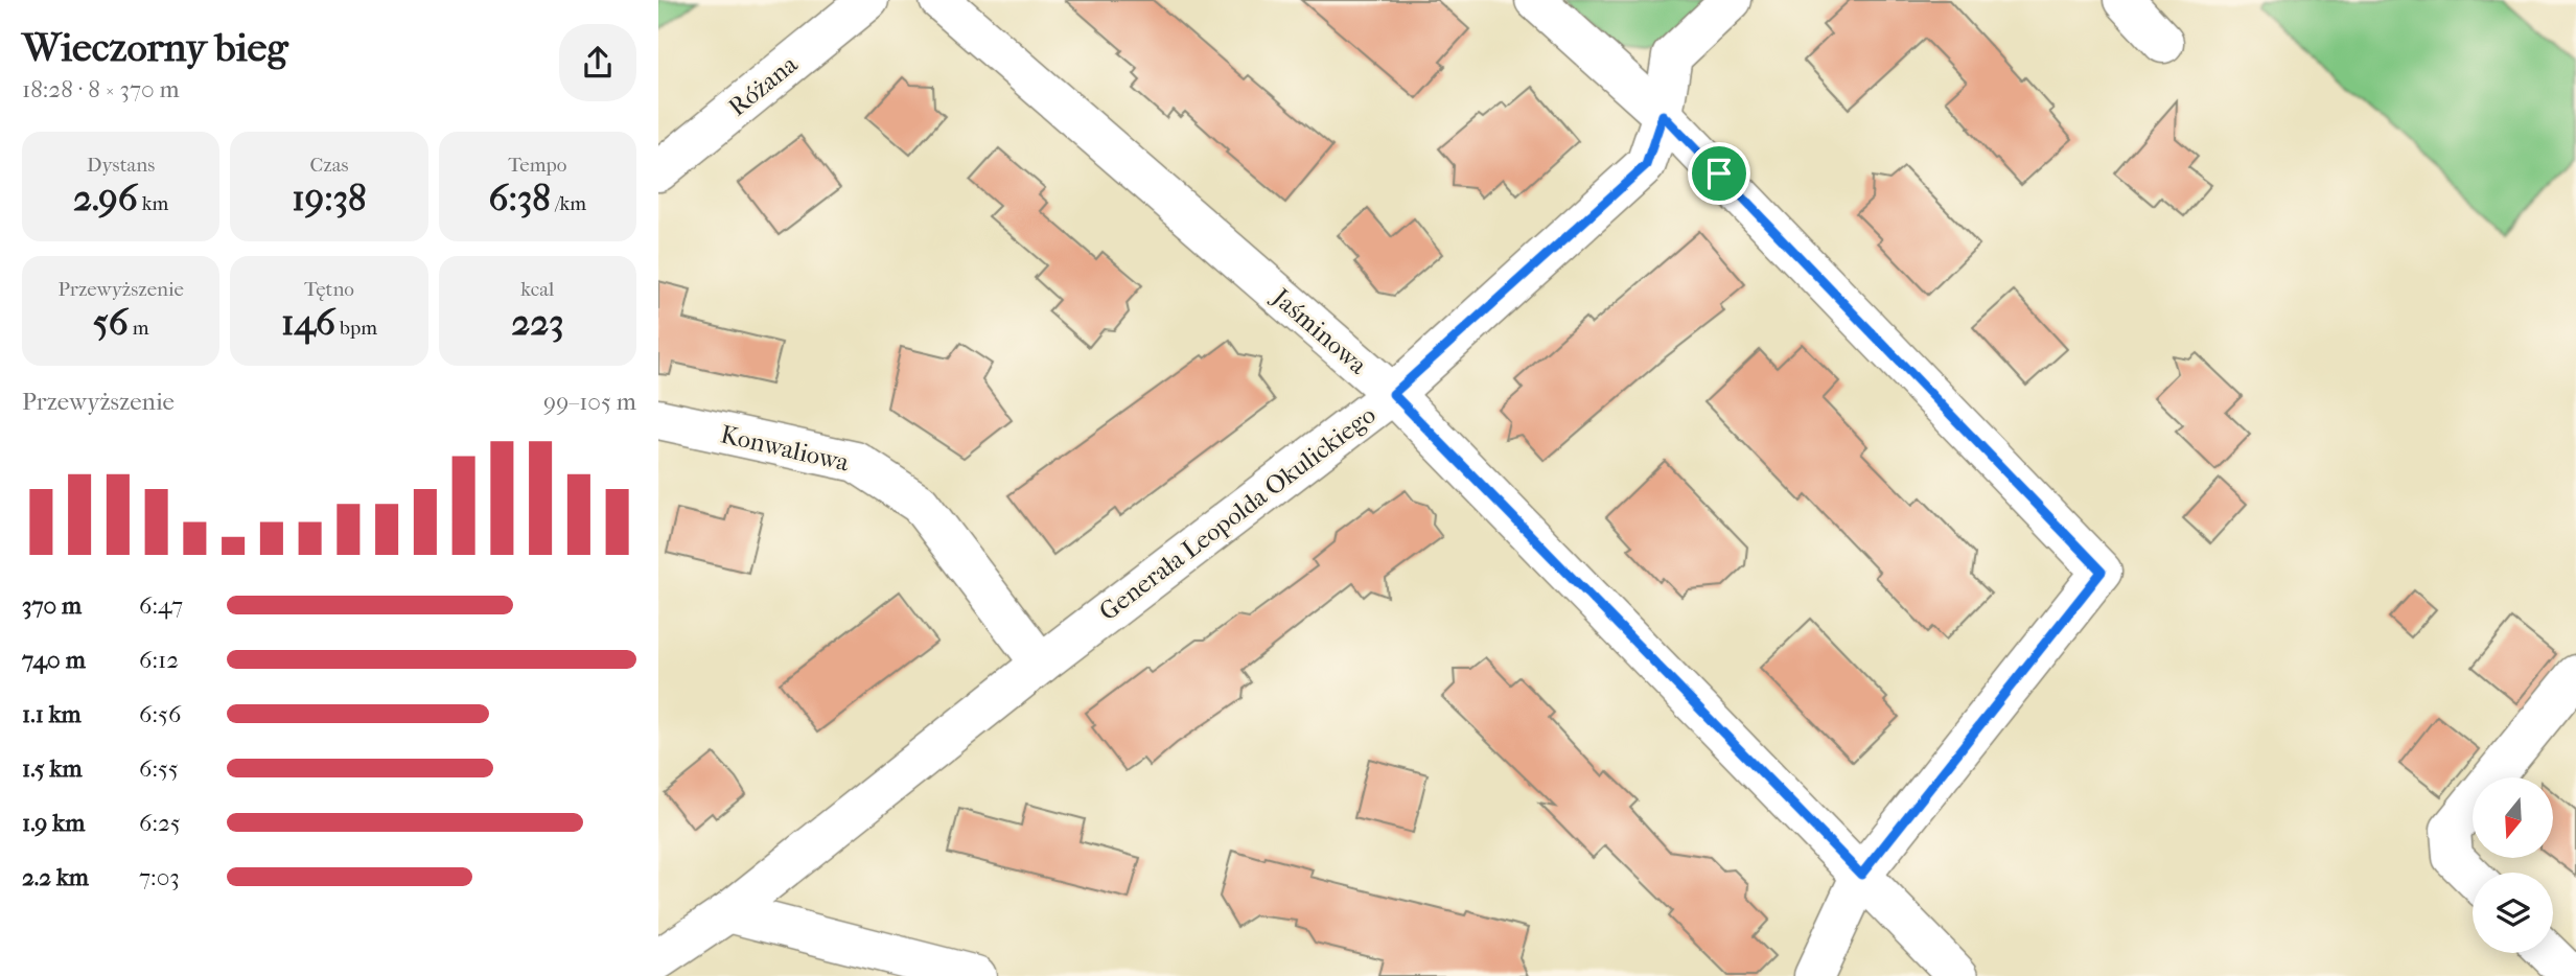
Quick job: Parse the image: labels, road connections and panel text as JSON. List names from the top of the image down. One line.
{"streets":{"street":["Różana","Jaśminowa","Konwaliowa","Generała Leopolda Okulickiego"]},"crossings":[["Jaśminowa","Generała Leopolda Okulickiego"],["Konwaliowa","Generała Leopolda Okulickiego"]],"north":"bottom","page":{"heading":["Wieczorny bieg","18:28 · 8 × 370 m"],"stats":[["Dystans","2.96 km"],["Czas","19:38"],["Tempo","6:38 /km"],["Przewyższenie","56 m"],["Tętno","146 bpm"],["kcal","223"]],"chart":["Przewyższenie","99–105 m"],"list":[{"name":"370 m","note":"6:47"},{"name":"740 m","note":"6:12"},{"name":"1.1 km","note":"6:56"},{"name":"1.5 km","note":"6:55"},{"name":"1.9 km","note":"6:25"},{"name":"2.2 km","note":"7:03"}]}}
